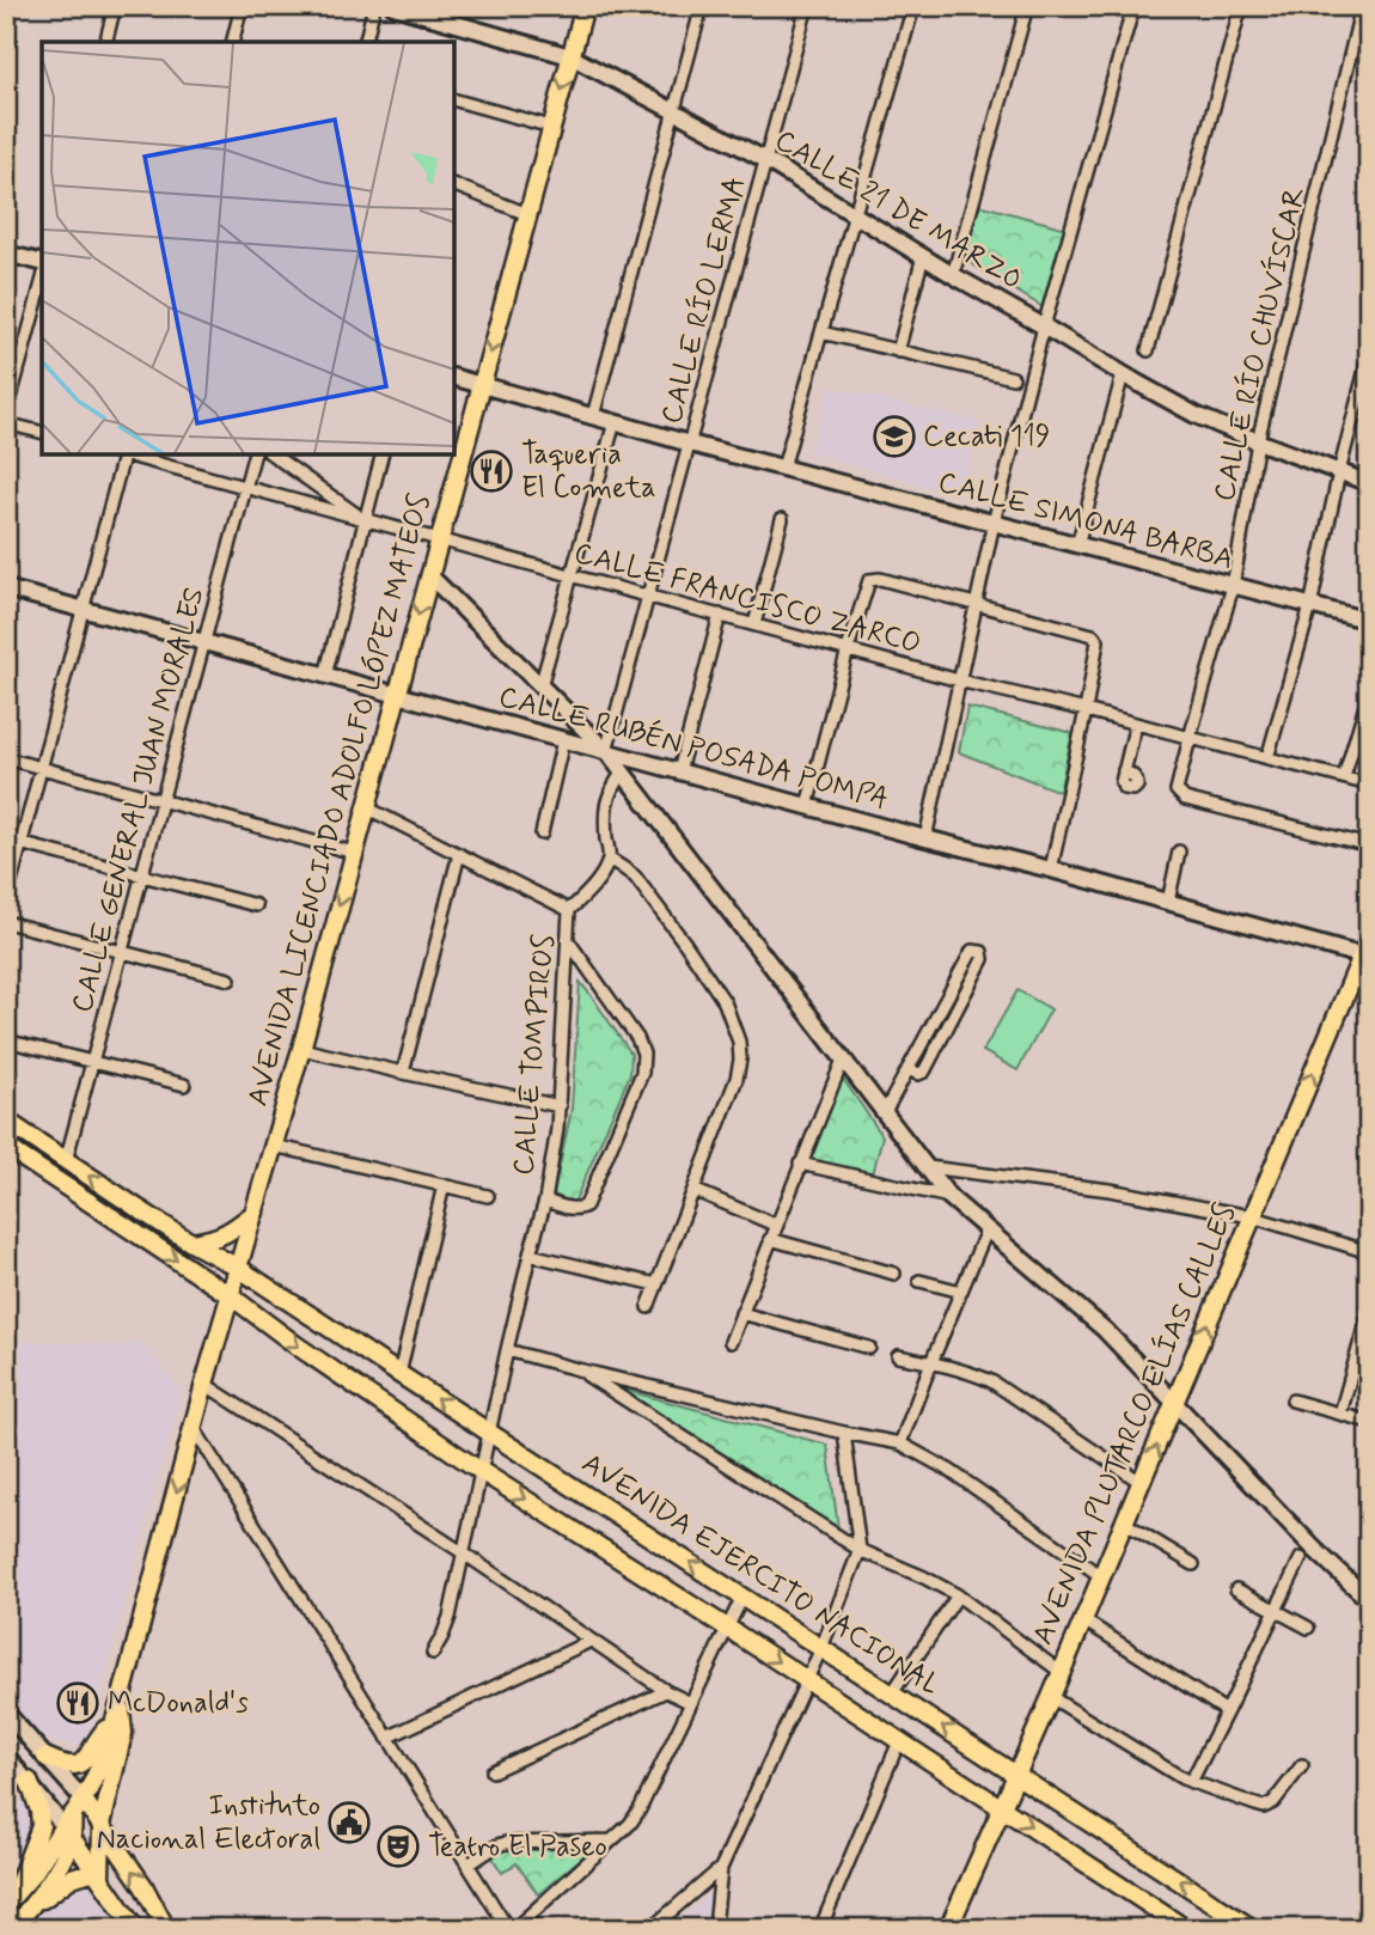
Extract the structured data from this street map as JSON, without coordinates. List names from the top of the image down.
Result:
{
  "streets": {
    "main road": ["AVENIDA LICENCIADO ADOLFO LÓPEZ MATEOS", "AVENIDA PLUTARCO ELÍAS CALLES", "AVENIDA EJERCITO NACIONAL"],
    "street": [
      "CALLE 21 DE MARZO",
      "CALLE RÍO LERMA",
      "CALLE RÍO CHUVÍSCAR",
      "CALLE SIMONA BARBA",
      "CALLE FRANCISCO ZARCO",
      "CALLE RUBÉN POSADA POMPA",
      "CALLE GENERAL JUAN MORALES",
      "CALLE TOMPIROS"
    ]
  },
  "crossings": [
    ["CALLE 21 DE MARZO", "CALLE RÍO LERMA"],
    ["CALLE 21 DE MARZO", "CALLE RÍO CHUVÍSCAR"],
    ["CALLE 21 DE MARZO", "AVENIDA LICENCIADO ADOLFO LÓPEZ MATEOS"],
    ["CALLE RÍO LERMA", "CALLE SIMONA BARBA"],
    ["CALLE RÍO LERMA", "CALLE FRANCISCO ZARCO"],
    ["CALLE RÍO LERMA", "CALLE RUBÉN POSADA POMPA"],
    ["CALLE RÍO CHUVÍSCAR", "CALLE SIMONA BARBA"],
    ["CALLE RÍO CHUVÍSCAR", "CALLE FRANCISCO ZARCO"],
    ["CALLE SIMONA BARBA", "AVENIDA LICENCIADO ADOLFO LÓPEZ MATEOS"],
    ["CALLE FRANCISCO ZARCO", "CALLE GENERAL JUAN MORALES"],
    ["CALLE FRANCISCO ZARCO", "AVENIDA LICENCIADO ADOLFO LÓPEZ MATEOS"],
    ["CALLE RUBÉN POSADA POMPA", "CALLE GENERAL JUAN MORALES"],
    ["CALLE RUBÉN POSADA POMPA", "AVENIDA LICENCIADO ADOLFO LÓPEZ MATEOS"],
    ["CALLE RUBÉN POSADA POMPA", "AVENIDA PLUTARCO ELÍAS CALLES"],
    ["CALLE GENERAL JUAN MORALES", "AVENIDA EJERCITO NACIONAL"],
    ["AVENIDA LICENCIADO ADOLFO LÓPEZ MATEOS", "AVENIDA EJERCITO NACIONAL"],
    ["CALLE TOMPIROS", "AVENIDA EJERCITO NACIONAL"],
    ["AVENIDA PLUTARCO ELÍAS CALLES", "AVENIDA EJERCITO NACIONAL"]
  ],
  "one_way": ["AVENIDA LICENCIADO ADOLFO LÓPEZ MATEOS", "AVENIDA PLUTARCO ELÍAS CALLES"],
  "places": {
    "school or university": ["Cecati 119"],
    "restaurant": ["Taqueria El Cometa", "McDonald's"],
    "public building": ["Instituto Nacional Electoral"],
    "theatre": ["Teatro El Paseo"]
  }
}
